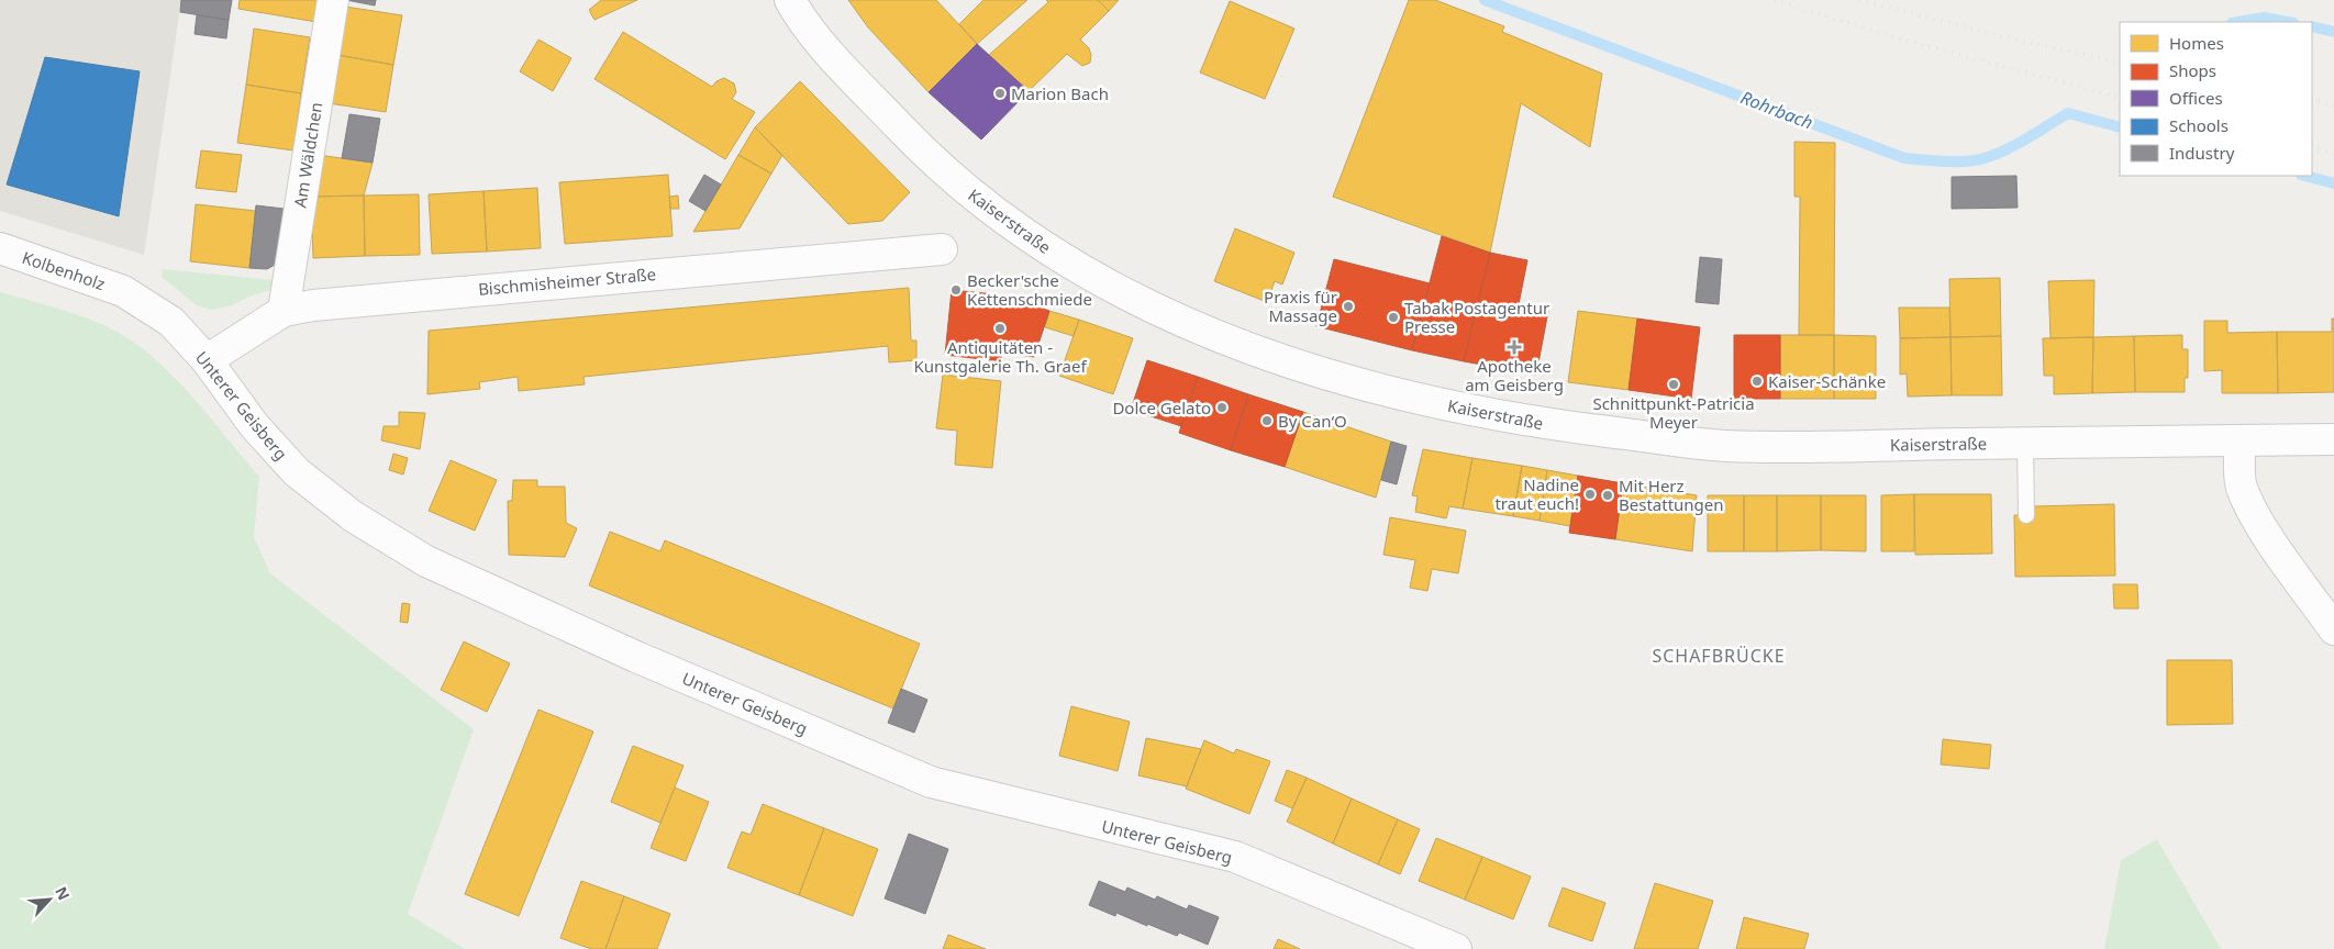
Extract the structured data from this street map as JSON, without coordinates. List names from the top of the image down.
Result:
{
  "streets": {
    "street": [
      "Am Wäldchen",
      "Kaiserstraße",
      "Kolbenholz",
      "Bischmisheimer Straße",
      "Unterer Geisberg"
    ]
  },
  "crossings": [
    ["Am Wäldchen", "Bischmisheimer Straße"],
    ["Kolbenholz", "Unterer Geisberg"],
    ["Bischmisheimer Straße", "Unterer Geisberg"]
  ],
  "districts": ["SCHAFBRÜCKE"],
  "water": ["Rohrbach"],
  "places": {
    "other": [
      "Marion Bach",
      "Becker'sche Kettenschmiede",
      "Praxis für Massage",
      "Tabak Postagentur Presse",
      "Antiquitäten - Kunstgalerie Th. Graef",
      "Kaiser-Schänke",
      "Schnittpunkt-Patricia Meyer",
      "Dolce Gelato",
      "By Can‘O",
      "Nadine traut euch!",
      "Mit Herz Bestattungen"
    ],
    "health": ["Apotheke am Geisberg"]
  },
  "legend": [
    "Homes",
    "Shops",
    "Offices",
    "Schools",
    "Industry"
  ],
  "north": "top right"
}
